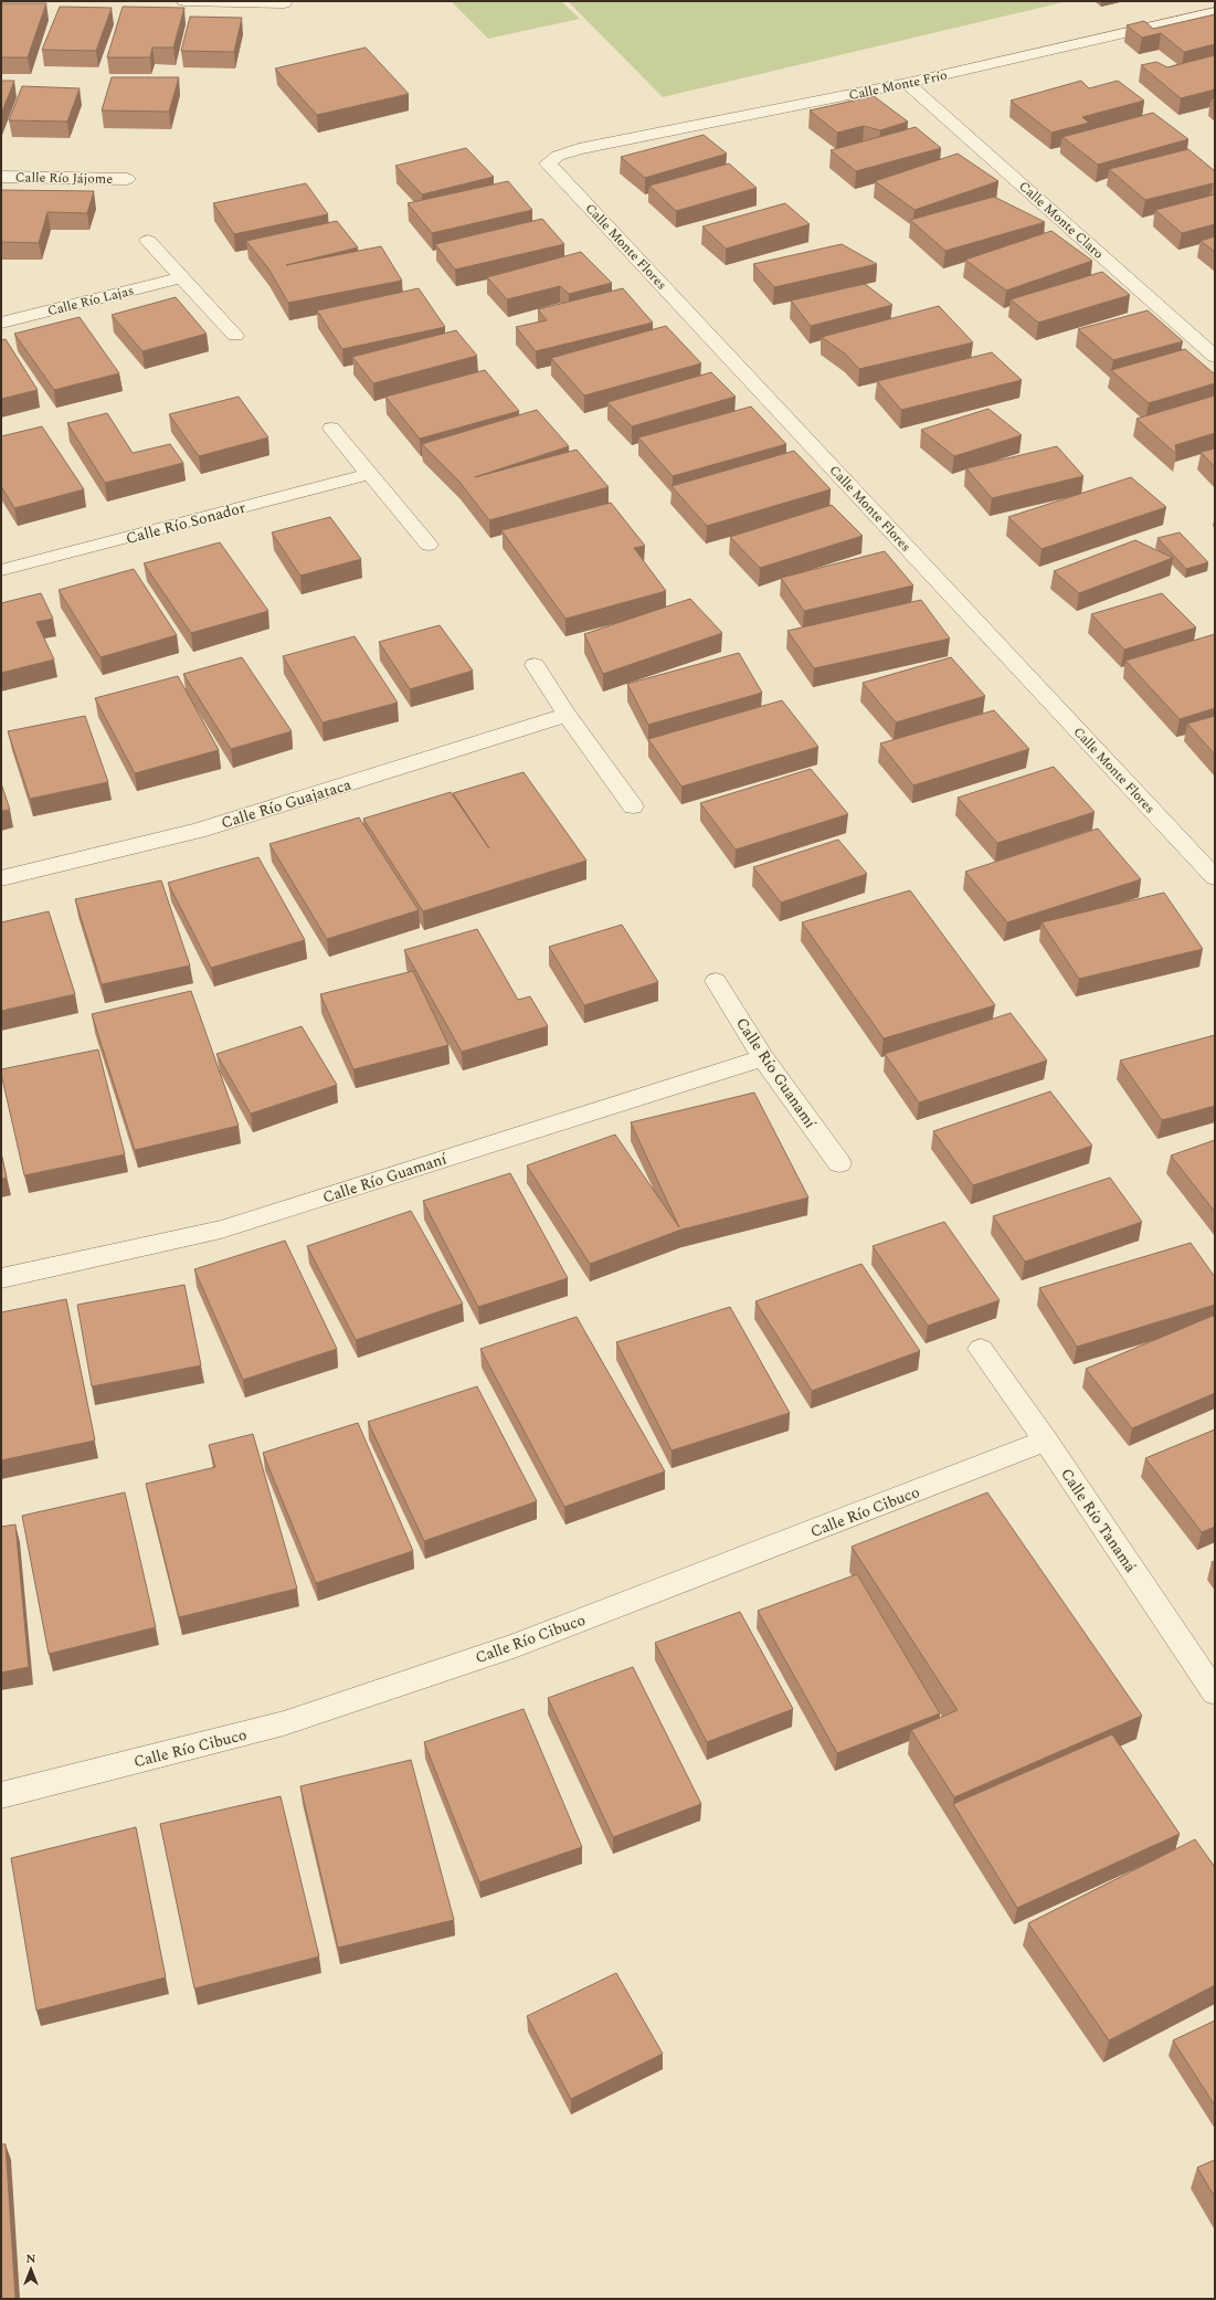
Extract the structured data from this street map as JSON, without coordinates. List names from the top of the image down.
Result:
{
  "streets": {
    "street": [
      "Calle Monte Frío",
      "Calle Río Jájome",
      "Calle Monte Claro",
      "Calle Monte Flores",
      "Calle Río Lajas",
      "Calle Río Sonador",
      "Calle Río Guajataca",
      "Calle Río Guanamí",
      "Calle Río Guamaní",
      "Calle Río Cibuco",
      "Calle Río Tanamá"
    ]
  },
  "crossings": [
    ["Calle Monte Frío", "Calle Monte Claro"],
    ["Calle Monte Frío", "Calle Monte Flores"],
    ["Calle Río Guanamí", "Calle Río Guamaní"],
    ["Calle Río Cibuco", "Calle Río Tanamá"]
  ],
  "north": "top"
}
